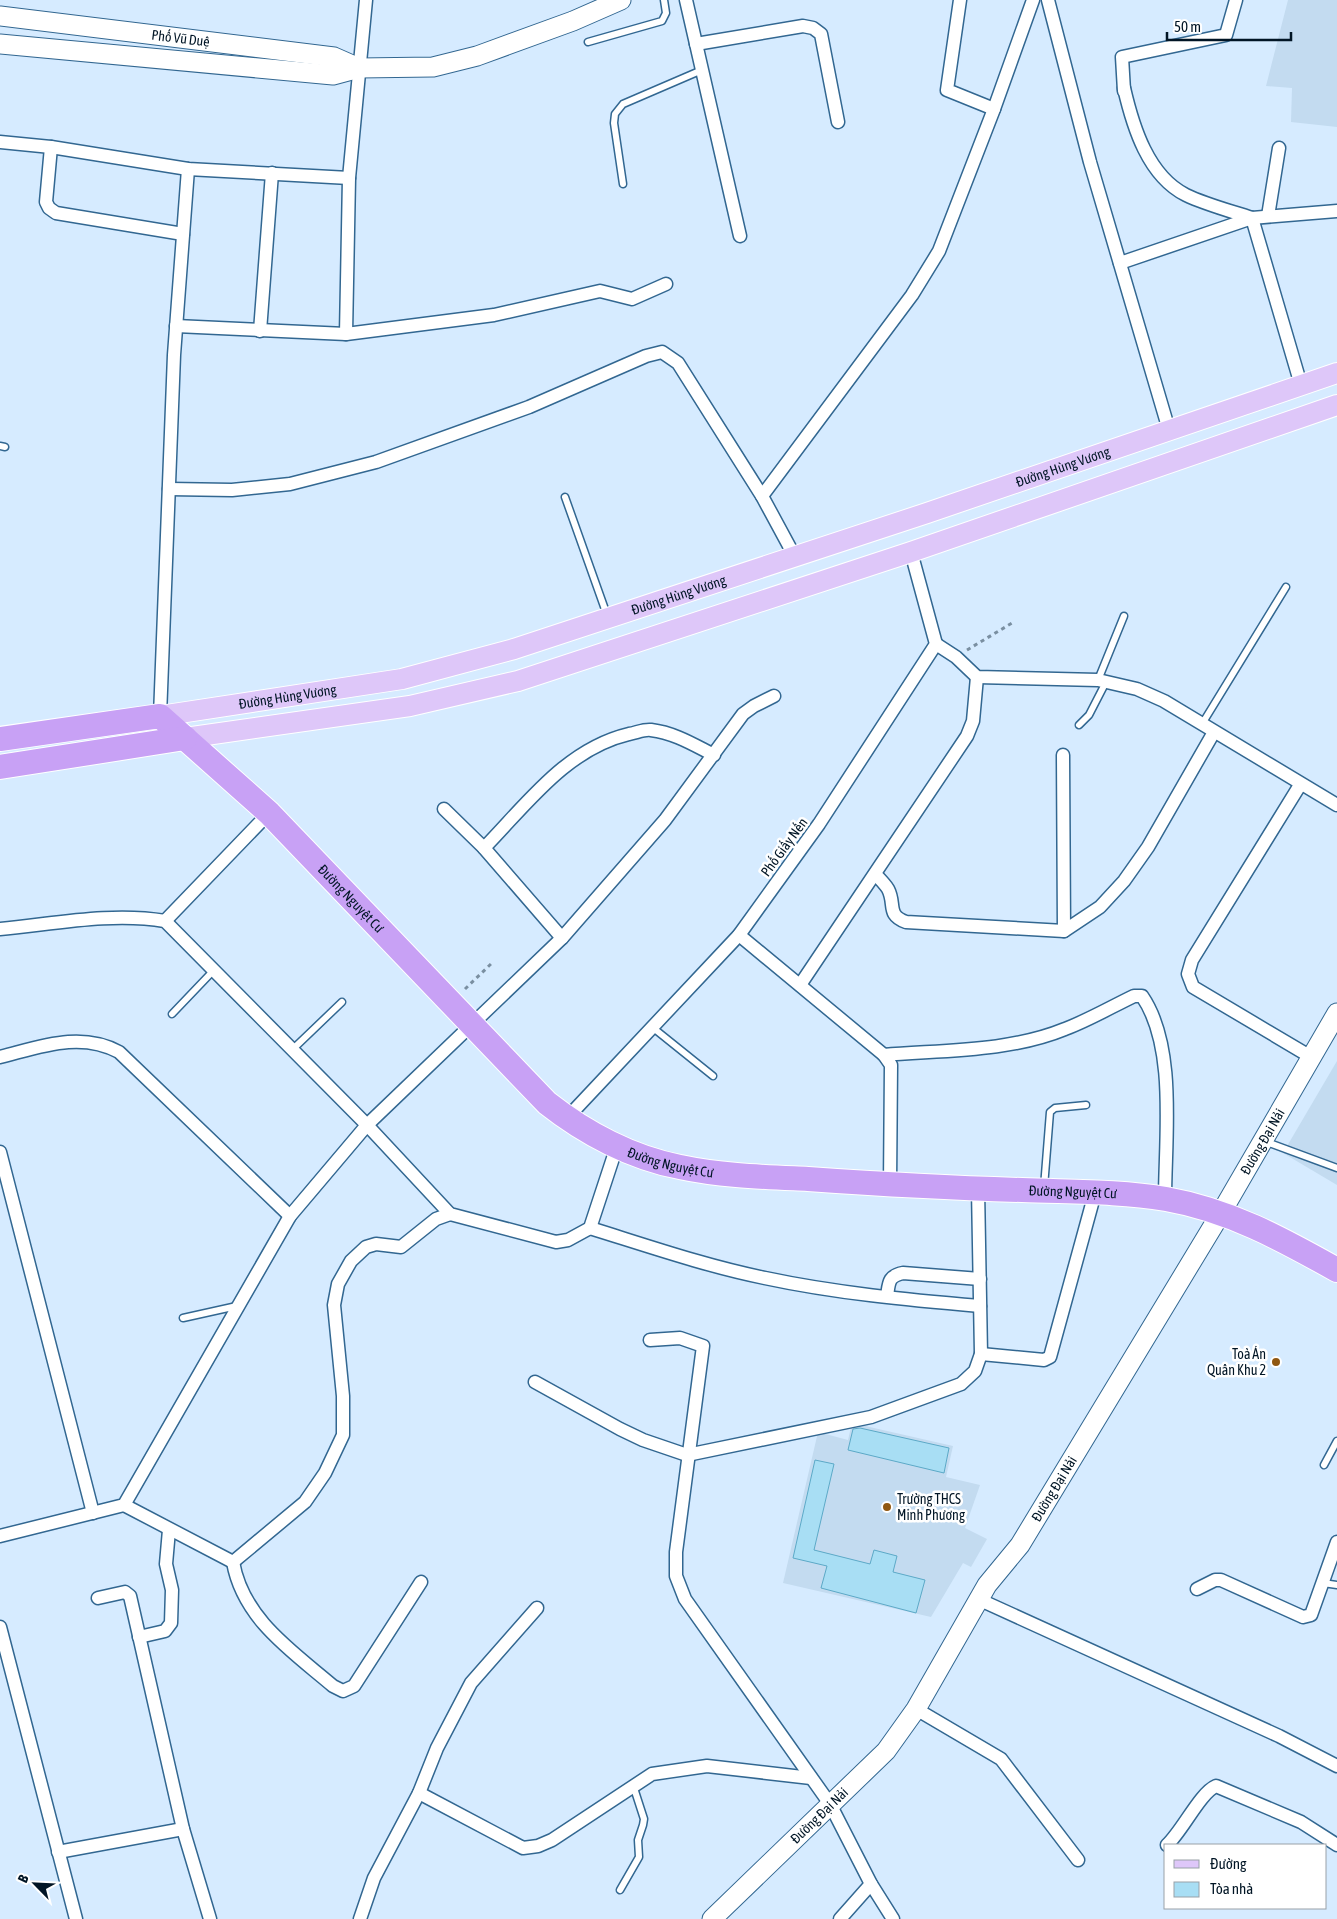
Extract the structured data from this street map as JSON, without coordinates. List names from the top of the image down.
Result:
{
  "streets": {
    "highway": ["Đường Hùng Vương", "Đường Nguyệt Cư"],
    "street": ["Phố Vũ Duệ", "Phố Giấy Nến", "Đường Đại Nải"]
  },
  "crossings": [
    ["Đường Hùng Vương", "Đường Nguyệt Cư"],
    ["Phố Giấy Nến", "Đường Nguyệt Cư"],
    ["Đường Nguyệt Cư", "Đường Đại Nải"]
  ],
  "places": ["Toà Án Quân Khu 2", "Trường THCS Minh Phương"],
  "legend": ["Đường", "Tòa nhà"],
  "scale_bar": "50 m",
  "north": "top left"
}
